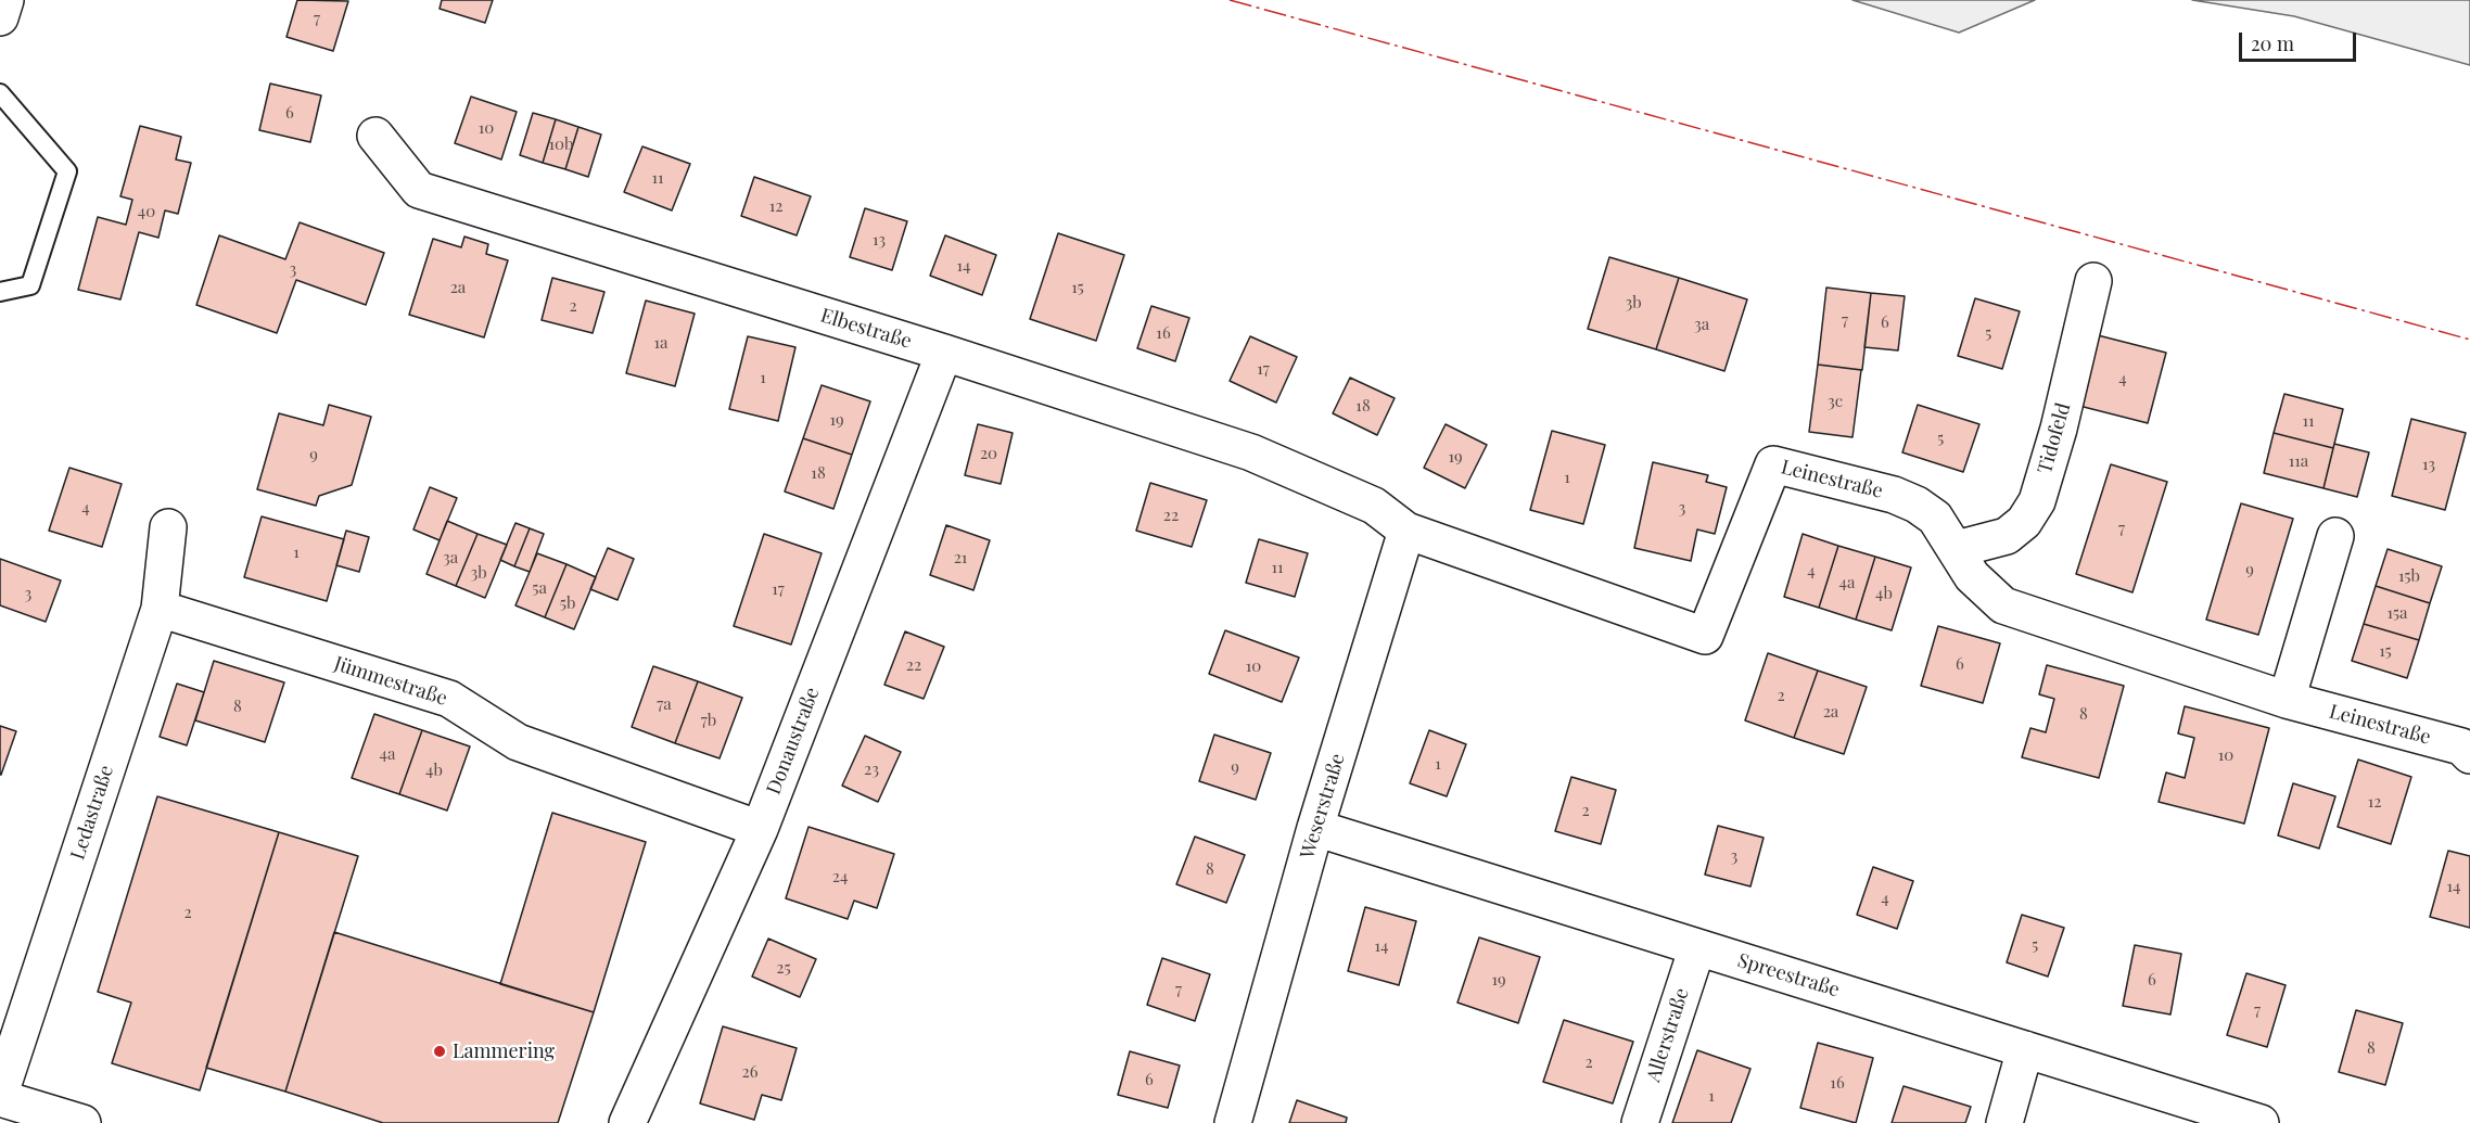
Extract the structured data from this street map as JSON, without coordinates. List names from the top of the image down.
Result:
{
  "streets": {
    "street": [
      "Elbestraße",
      "Tidofeld",
      "Leinestraße",
      "Jümmestraße",
      "Donaustraße",
      "Weserstraße",
      "Ledastraße",
      "Spreestraße",
      "Allerstraße"
    ]
  },
  "crossings": [
    ["Elbestraße", "Leinestraße"],
    ["Elbestraße", "Donaustraße"],
    ["Elbestraße", "Weserstraße"],
    ["Tidofeld", "Leinestraße"],
    ["Leinestraße", "Weserstraße"],
    ["Jümmestraße", "Donaustraße"],
    ["Jümmestraße", "Ledastraße"],
    ["Weserstraße", "Spreestraße"],
    ["Spreestraße", "Allerstraße"]
  ],
  "places": ["Lammering"],
  "house_numbers": [
    "7",
    "6",
    "10",
    "10b",
    "11",
    "12",
    "40",
    "13",
    "14",
    "3",
    "2a",
    "15",
    "3b",
    "2",
    "7",
    "6",
    "3a",
    "16",
    "5",
    "1a",
    "17",
    "1",
    "4",
    "3c",
    "18",
    "19",
    "11",
    "5",
    "20",
    "9",
    "19",
    "11a",
    "13",
    "18",
    "1",
    "4",
    "3",
    "22",
    "7",
    "1",
    "3a",
    "21",
    "11",
    "9",
    "4",
    "3b",
    "15b",
    "4a",
    "5a",
    "17",
    "3",
    "4b",
    "5b",
    "15a",
    "15",
    "6",
    "22",
    "10",
    "2",
    "7a",
    "8",
    "2a",
    "8",
    "7b",
    "4a",
    "10",
    "1",
    "9",
    "23",
    "4b",
    "12",
    "2",
    "3",
    "8",
    "24",
    "14",
    "4",
    "2",
    "5",
    "14",
    "25",
    "19",
    "6",
    "7",
    "7",
    "8",
    "2",
    "26",
    "6",
    "16",
    "1"
  ],
  "scale_bar": "20 m"
}
